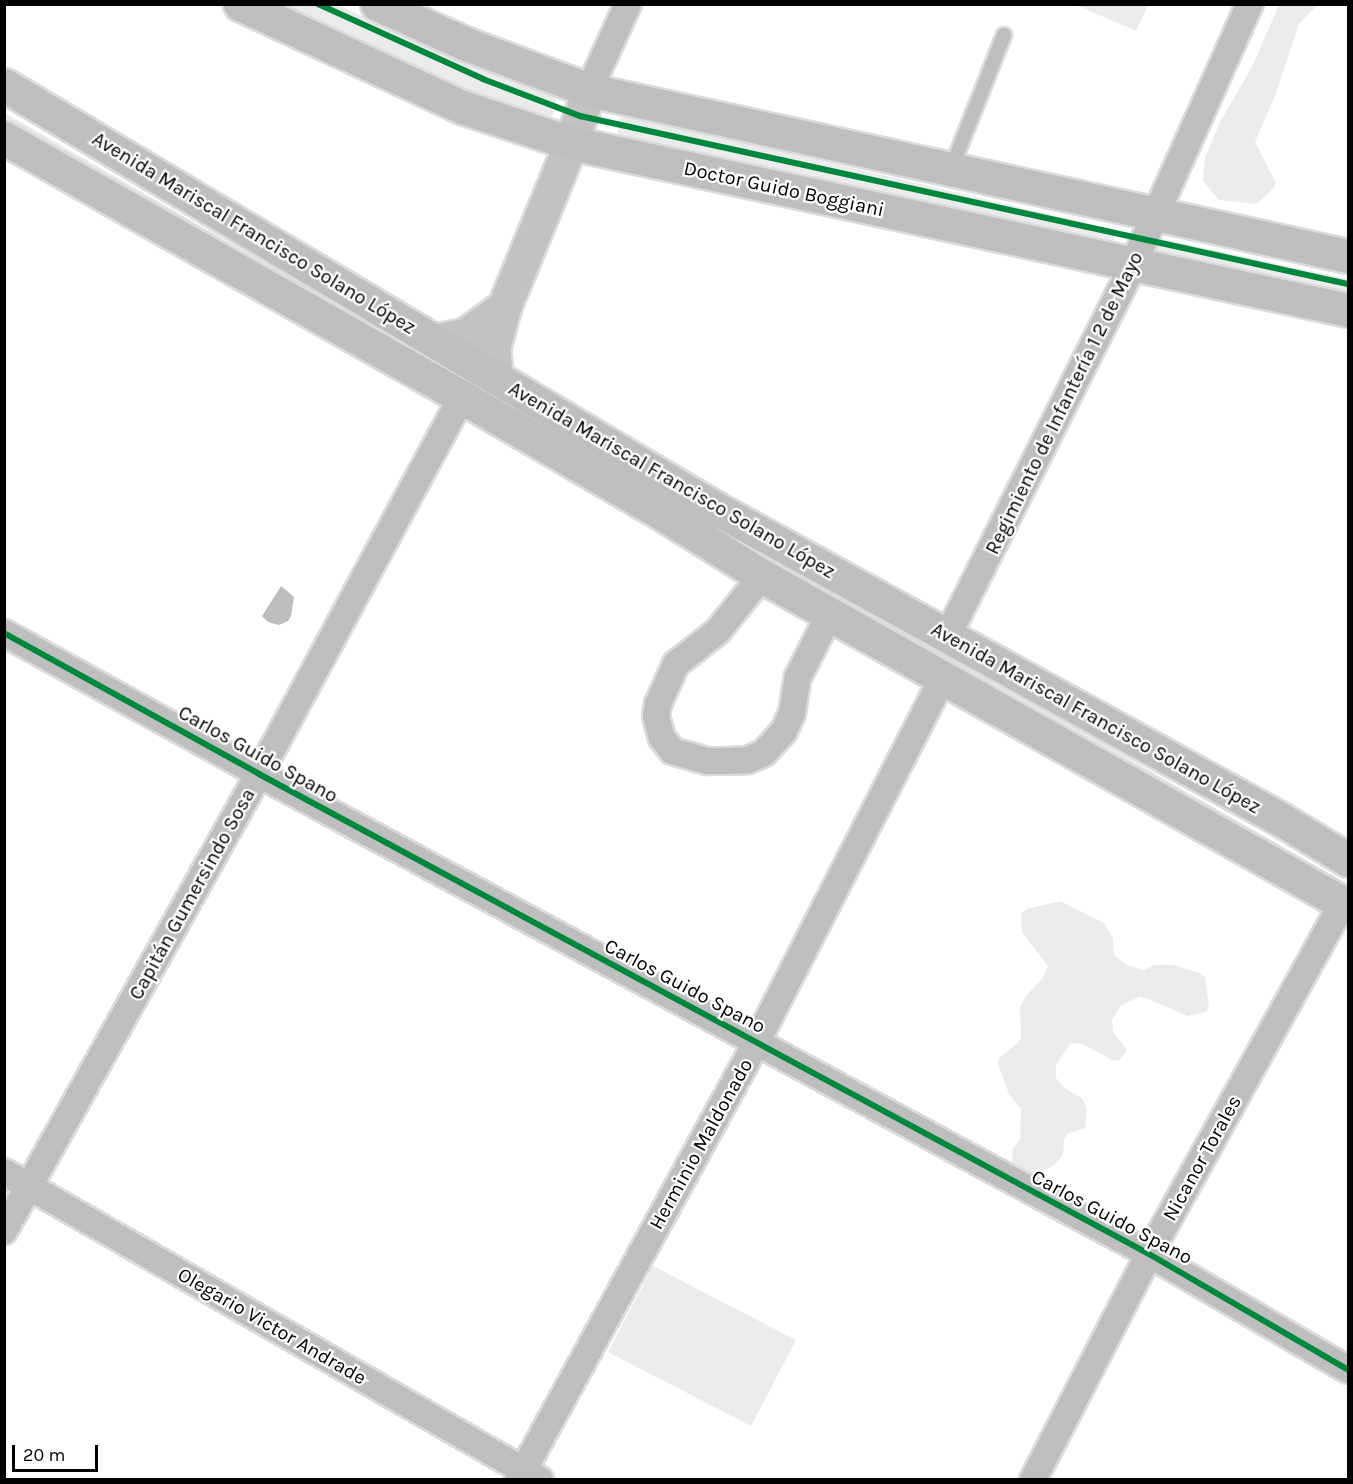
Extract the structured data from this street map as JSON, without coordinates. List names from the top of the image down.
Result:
{
  "streets": {
    "main road": ["Doctor Guido Boggiani", "Avenida Mariscal Francisco Solano López"],
    "street": [
      "Regimiento de Infantería 1 2 de Mayo",
      "Carlos Guido Spano",
      "Capitán Gumersindo Sosa",
      "Herminio Maldonado",
      "Nicanor Torales",
      "Olegario Victor Andrade"
    ]
  },
  "crossings": [
    ["Doctor Guido Boggiani", "Regimiento de Infantería 1 2 de Mayo"],
    ["Avenida Mariscal Francisco Solano López", "Regimiento de Infantería 1 2 de Mayo"],
    ["Avenida Mariscal Francisco Solano López", "Capitán Gumersindo Sosa"],
    ["Avenida Mariscal Francisco Solano López", "Herminio Maldonado"],
    ["Avenida Mariscal Francisco Solano López", "Nicanor Torales"],
    ["Carlos Guido Spano", "Capitán Gumersindo Sosa"],
    ["Carlos Guido Spano", "Herminio Maldonado"],
    ["Carlos Guido Spano", "Nicanor Torales"],
    ["Capitán Gumersindo Sosa", "Olegario Victor Andrade"],
    ["Herminio Maldonado", "Olegario Victor Andrade"]
  ],
  "scale_bar": "20 m"
}
